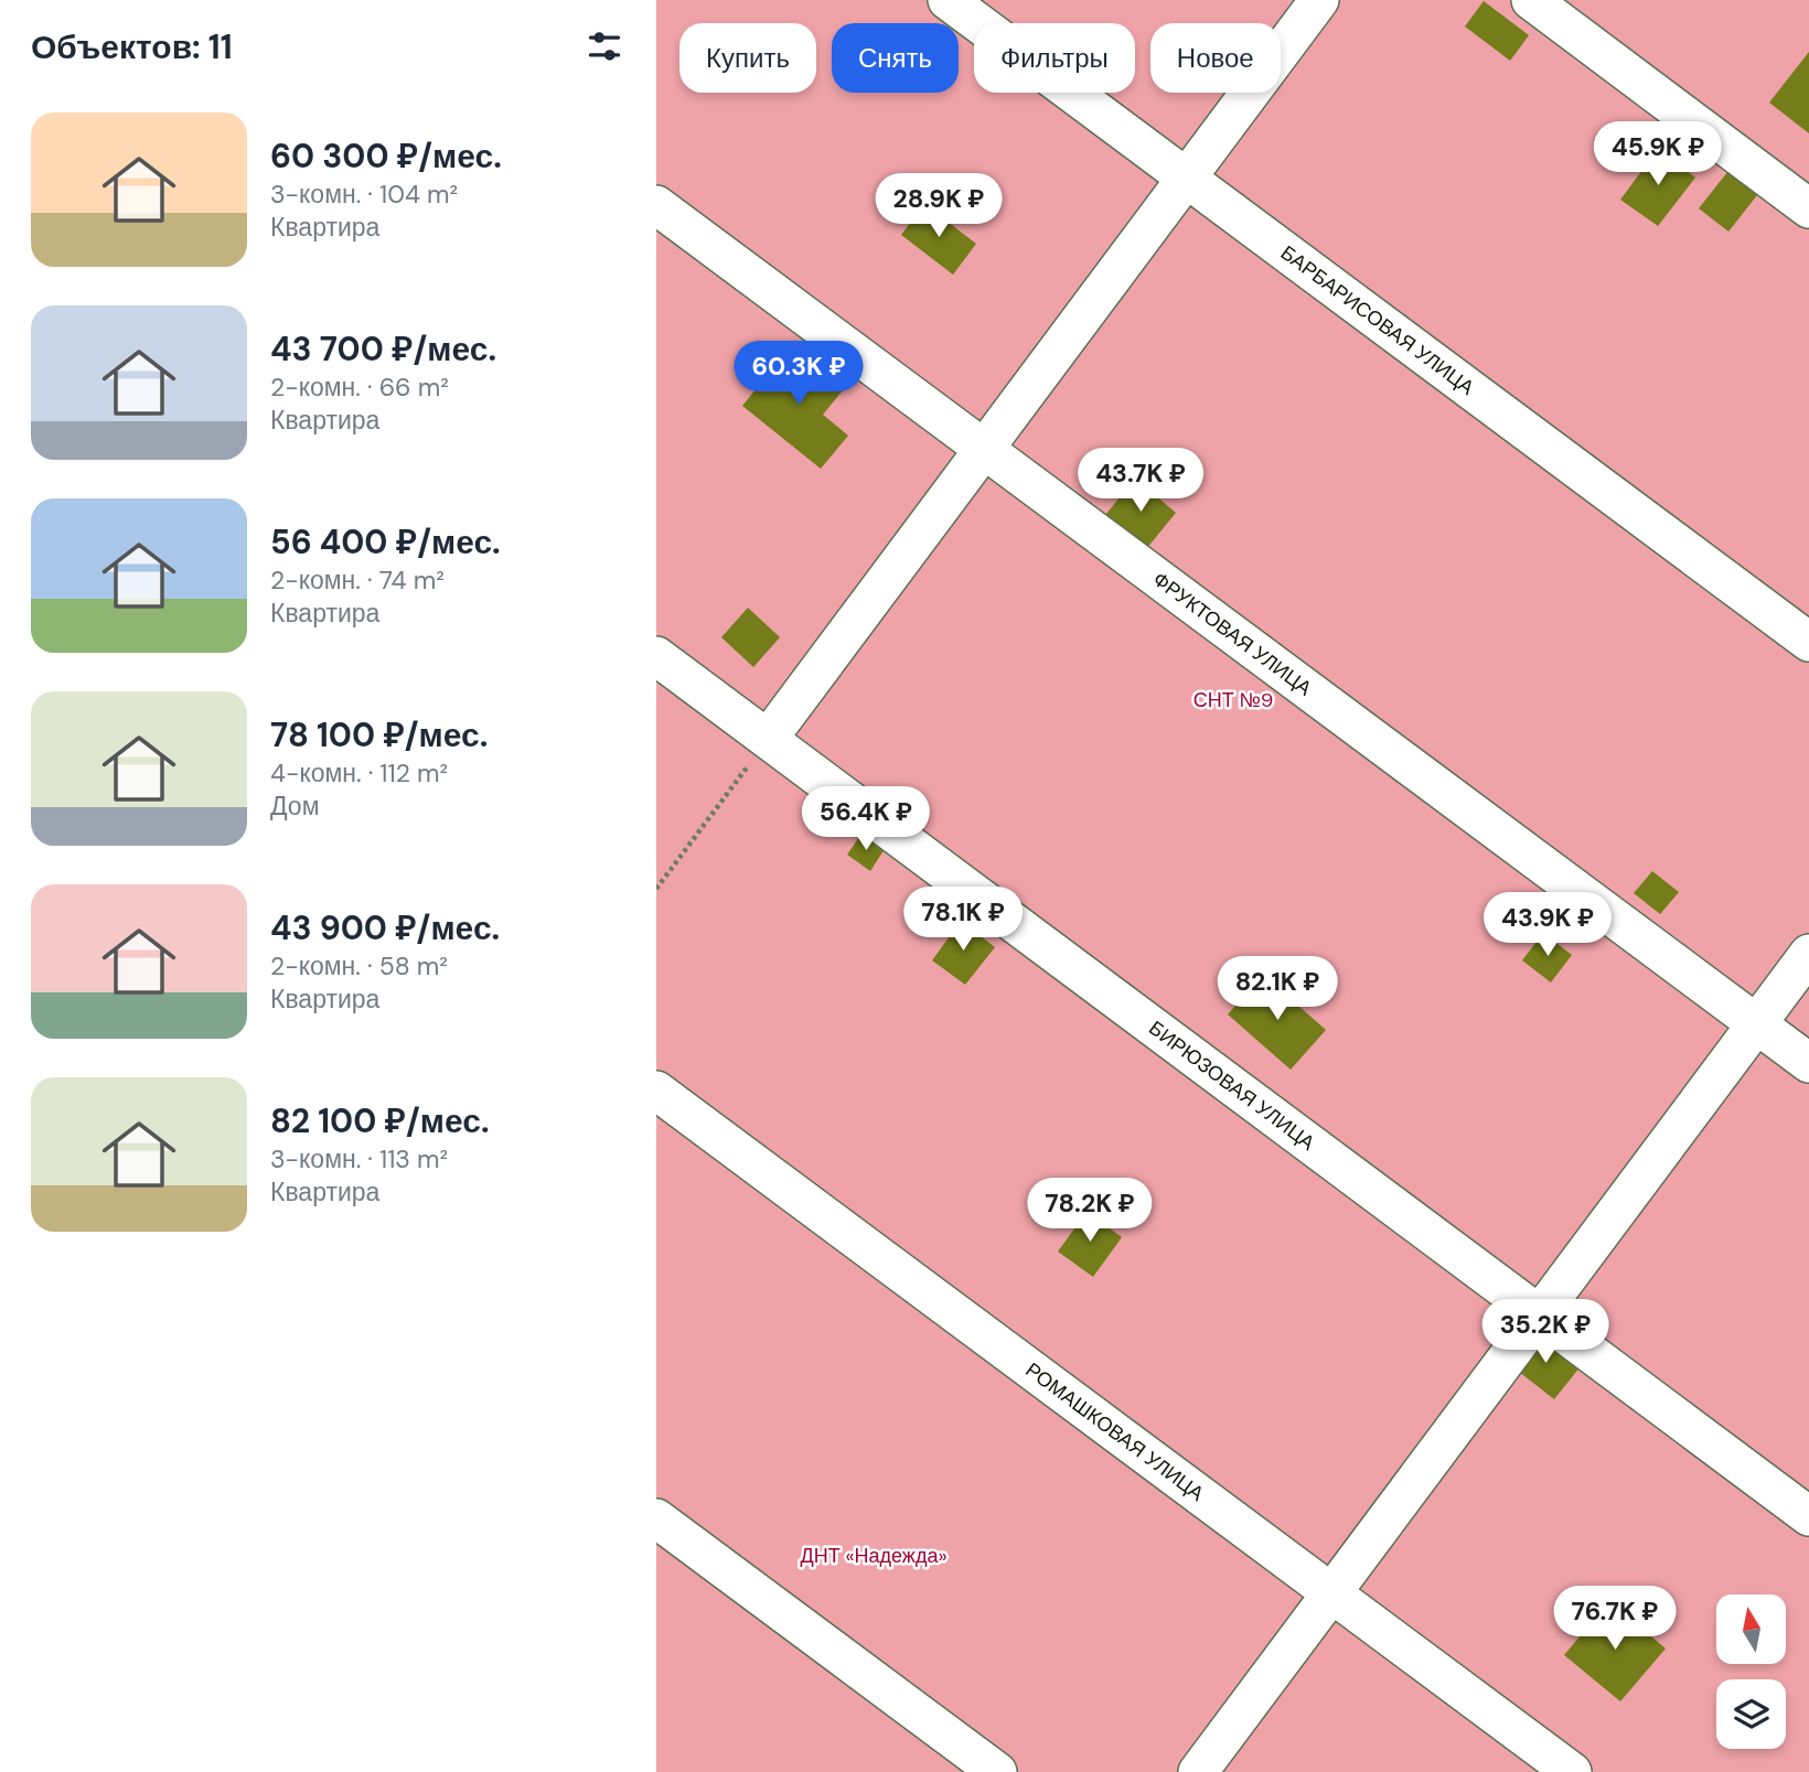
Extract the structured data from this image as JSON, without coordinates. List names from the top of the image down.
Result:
{
  "streets": {
    "street": [
      "БАРБАРИСОВАЯ УЛИЦА",
      "ФРУКТОВАЯ УЛИЦА",
      "БИРЮЗОВАЯ УЛИЦА",
      "РОМАШКОВАЯ УЛИЦА"
    ]
  },
  "parks": ["СНТ №9", "ДНТ «Надежда»"],
  "north": "top",
  "page": {
    "heading": "Объектов: 11",
    "chip": [
      "Купить",
      "Снять",
      "Фильтры",
      "Новое"
    ],
    "list": [
      {
        "name": "60 300 ₽/мес.",
        "note": "3-комн. · 104 m² · Квартира"
      },
      {
        "name": "43 700 ₽/мес.",
        "note": "2-комн. · 66 m² · Квартира"
      },
      {
        "name": "56 400 ₽/мес.",
        "note": "2-комн. · 74 m² · Квартира"
      },
      {
        "name": "78 100 ₽/мес.",
        "note": "4-комн. · 112 m² · Дом"
      },
      {
        "name": "43 900 ₽/мес.",
        "note": "2-комн. · 58 m² · Квартира"
      },
      {
        "name": "82 100 ₽/мес.",
        "note": "3-комн. · 113 m² · Квартира"
      }
    ],
    "price": [
      "45.9K ₽",
      "28.9K ₽",
      "60.3K ₽",
      "43.7K ₽",
      "56.4K ₽",
      "78.1K ₽",
      "43.9K ₽",
      "82.1K ₽",
      "78.2K ₽",
      "35.2K ₽",
      "76.7K ₽"
    ]
  }
}
